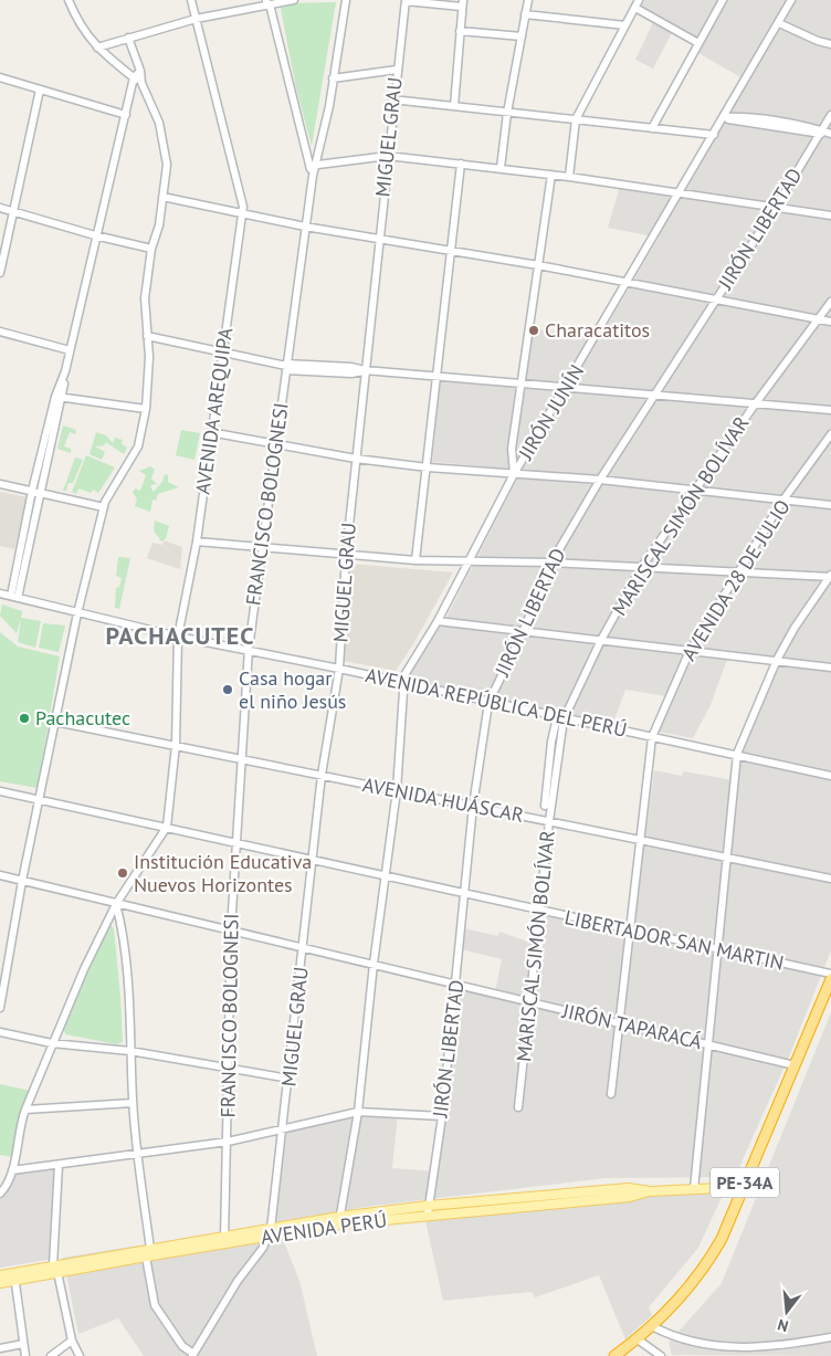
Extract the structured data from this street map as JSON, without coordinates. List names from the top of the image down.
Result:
{
  "streets": {
    "highway": ["PE-34A"],
    "main road": ["AVENIDA PERÚ"],
    "street": [
      "MIGUEL GRAU",
      "JIRÓN LIBERTAD",
      "AVENIDA AREQUIPA",
      "JIRÓN JUNÍN",
      "FRANCISCO BOLOGNESI",
      "MARISCAL SIMÓN BOLÍVAR",
      "AVENIDA 28 DE JULIO",
      "AVENIDA REPÚBLICA DEL PERÚ",
      "AVENIDA HUÁSCAR",
      "LIBERTADOR SAN MARTIN",
      "JIRÓN TAPARACÁ"
    ]
  },
  "crossings": [
    ["MIGUEL GRAU", "AVENIDA REPÚBLICA DEL PERÚ"],
    ["MIGUEL GRAU", "AVENIDA HUÁSCAR"],
    ["MIGUEL GRAU", "LIBERTADOR SAN MARTIN"],
    ["MIGUEL GRAU", "JIRÓN TAPARACÁ"],
    ["MIGUEL GRAU", "AVENIDA PERÚ"],
    ["JIRÓN LIBERTAD", "AVENIDA REPÚBLICA DEL PERÚ"],
    ["JIRÓN LIBERTAD", "AVENIDA HUÁSCAR"],
    ["JIRÓN LIBERTAD", "LIBERTADOR SAN MARTIN"],
    ["JIRÓN LIBERTAD", "JIRÓN TAPARACÁ"],
    ["JIRÓN LIBERTAD", "AVENIDA PERÚ"],
    ["AVENIDA AREQUIPA", "AVENIDA REPÚBLICA DEL PERÚ"],
    ["AVENIDA AREQUIPA", "AVENIDA HUÁSCAR"],
    ["AVENIDA AREQUIPA", "LIBERTADOR SAN MARTIN"],
    ["JIRÓN JUNÍN", "AVENIDA REPÚBLICA DEL PERÚ"],
    ["JIRÓN JUNÍN", "AVENIDA HUÁSCAR"],
    ["JIRÓN JUNÍN", "LIBERTADOR SAN MARTIN"],
    ["JIRÓN JUNÍN", "JIRÓN TAPARACÁ"],
    ["JIRÓN JUNÍN", "AVENIDA PERÚ"],
    ["FRANCISCO BOLOGNESI", "AVENIDA REPÚBLICA DEL PERÚ"],
    ["FRANCISCO BOLOGNESI", "AVENIDA HUÁSCAR"],
    ["FRANCISCO BOLOGNESI", "LIBERTADOR SAN MARTIN"],
    ["FRANCISCO BOLOGNESI", "JIRÓN TAPARACÁ"],
    ["FRANCISCO BOLOGNESI", "AVENIDA PERÚ"],
    ["MARISCAL SIMÓN BOLÍVAR", "AVENIDA REPÚBLICA DEL PERÚ"],
    ["MARISCAL SIMÓN BOLÍVAR", "AVENIDA HUÁSCAR"],
    ["MARISCAL SIMÓN BOLÍVAR", "LIBERTADOR SAN MARTIN"],
    ["MARISCAL SIMÓN BOLÍVAR", "JIRÓN TAPARACÁ"],
    ["AVENIDA 28 DE JULIO", "AVENIDA REPÚBLICA DEL PERÚ"],
    ["AVENIDA 28 DE JULIO", "AVENIDA HUÁSCAR"],
    ["AVENIDA 28 DE JULIO", "LIBERTADOR SAN MARTIN"],
    ["AVENIDA 28 DE JULIO", "JIRÓN TAPARACÁ"],
    ["JIRÓN TAPARACÁ", "PE-34A"],
    ["PE-34A", "AVENIDA PERÚ"]
  ],
  "districts": ["PACHACUTEC"],
  "places": [
    "Characatitos",
    "Casa hogar el niño Jesús",
    "Pachacutec",
    "Institución Educativa Nuevos Horizontes"
  ],
  "north": "bottom"
}
